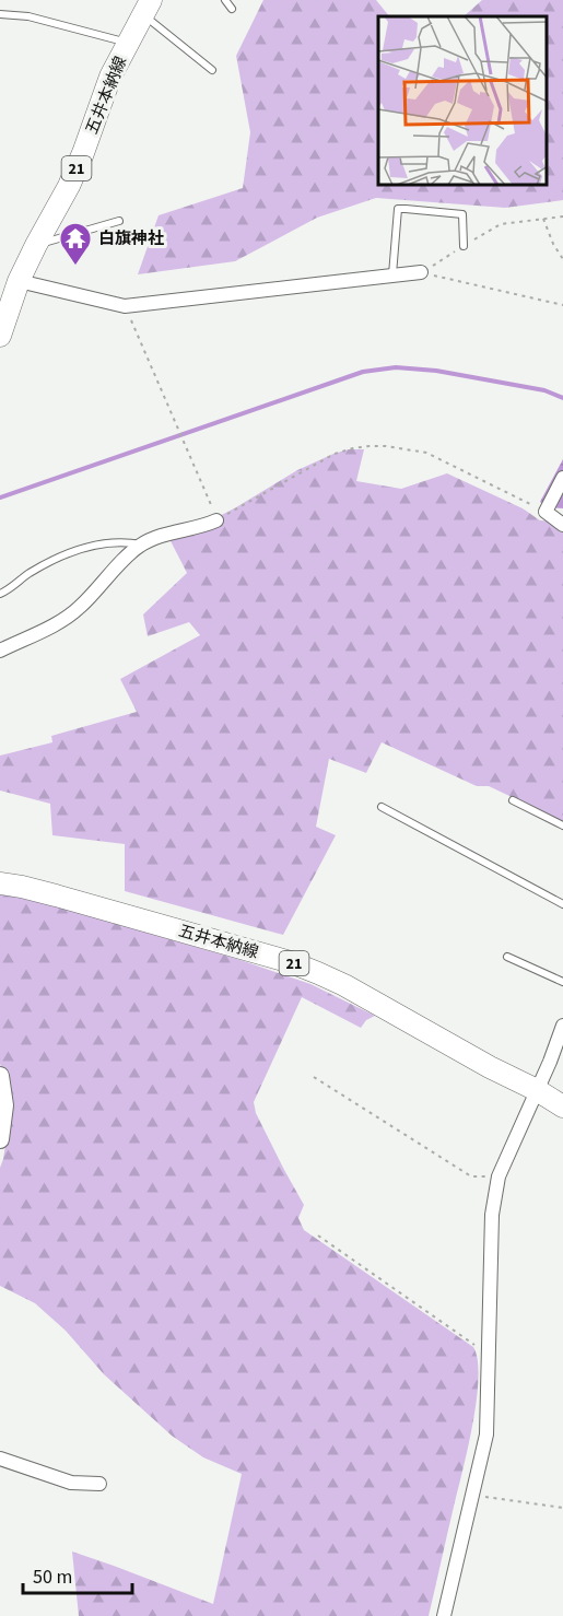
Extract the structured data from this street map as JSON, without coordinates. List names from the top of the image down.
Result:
{
  "streets": {
    "main road": ["五井本納線", "21"]
  },
  "places": {
    "temple": ["白旗神社"]
  },
  "scale_bar": "50 m"
}
